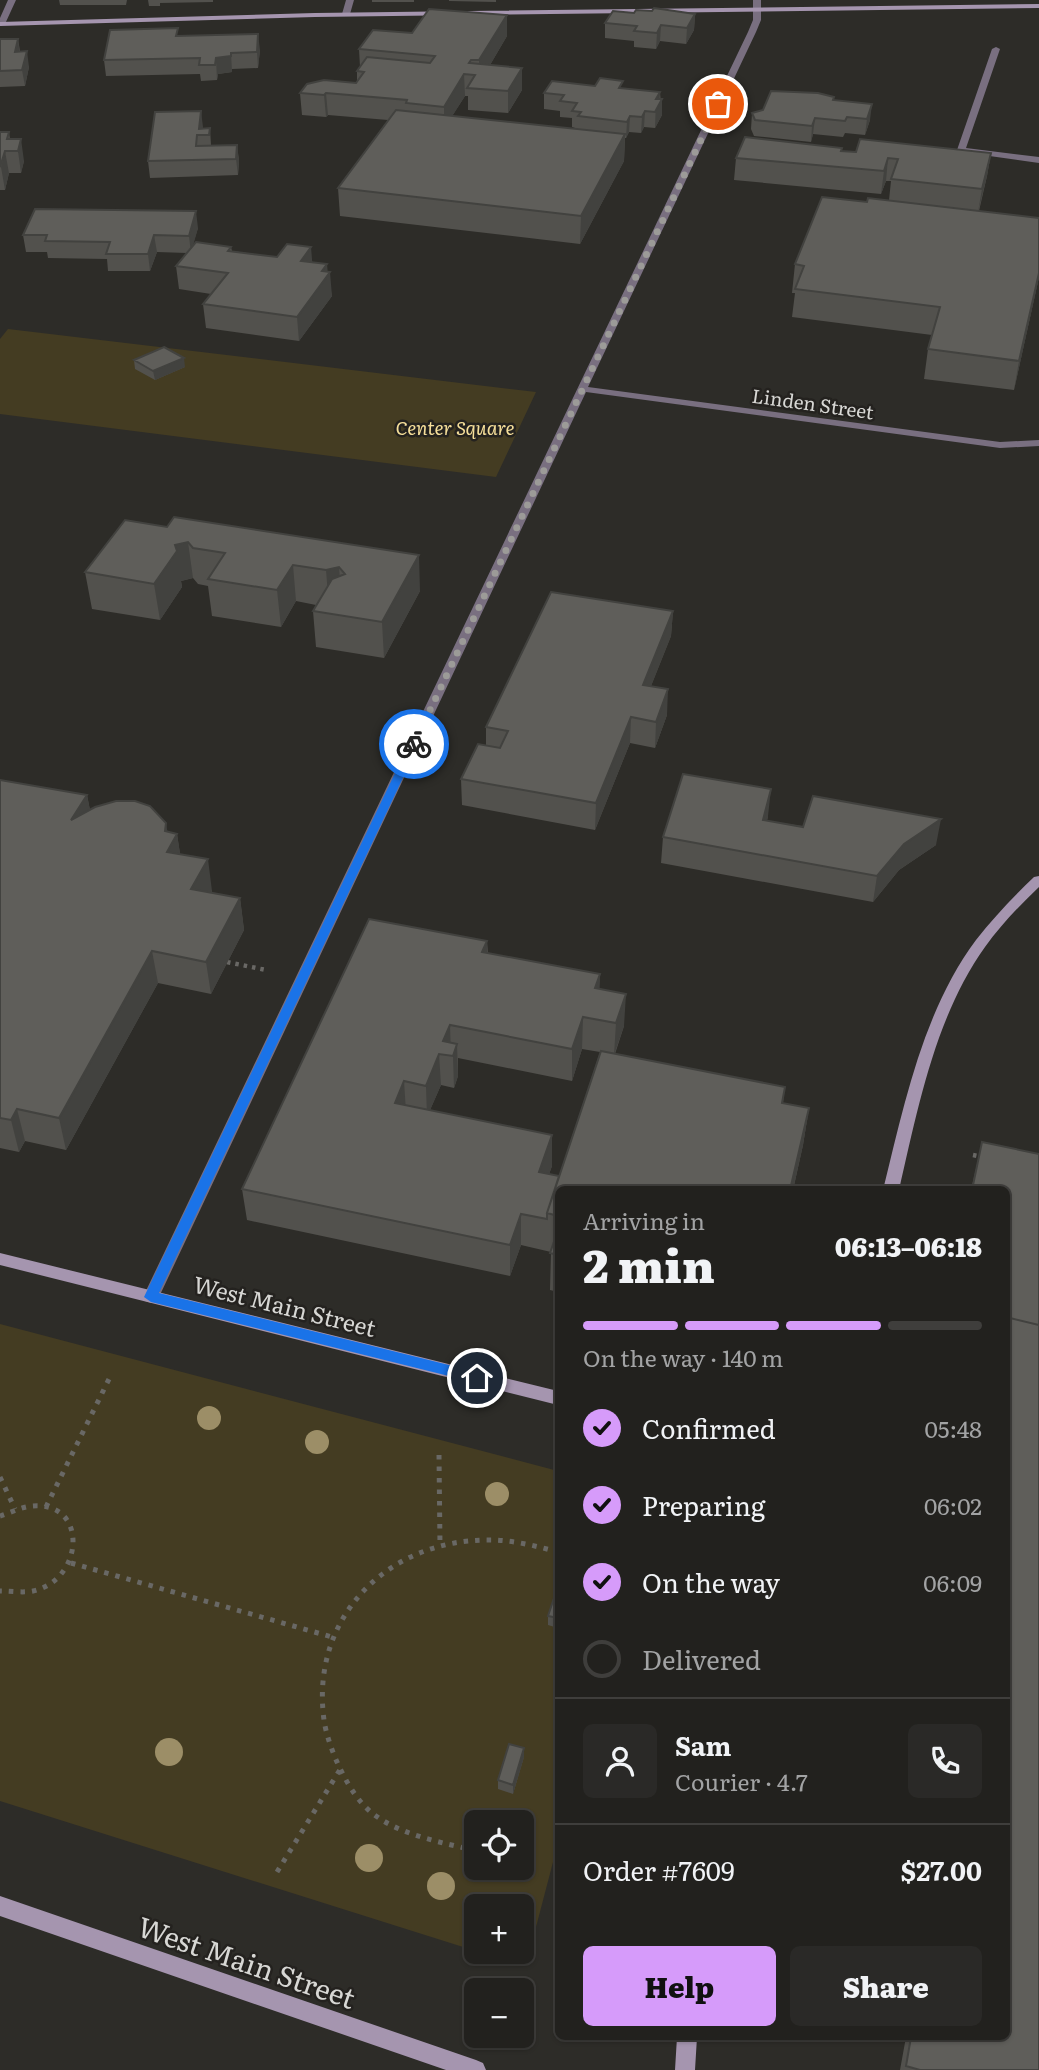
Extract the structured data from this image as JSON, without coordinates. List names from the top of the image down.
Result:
{
  "streets": {
    "main road": ["West Main Street"],
    "street": ["Linden Street"]
  },
  "parks": ["Center Square"],
  "page": {
    "heading": ["2 min", "Arriving in", "06:13–06:18"],
    "panel": [
      "Sam",
      "Courier · 4.7",
      "Order #7609",
      "$27.00"
    ],
    "bar": "On the way · 140 m",
    "list": [
      ["Confirmed", "05:48"],
      ["Preparing", "06:02"],
      ["On the way", "06:09"],
      "Delivered"
    ],
    "map_buttons": ["+", "−"],
    "buttons": ["Help", "Share"]
  }
}
